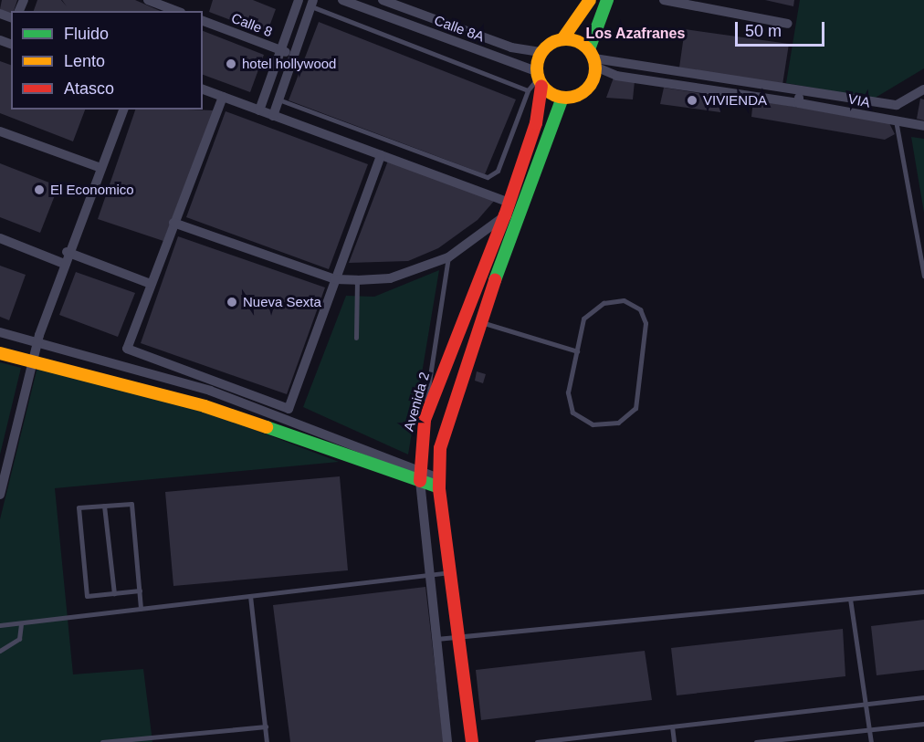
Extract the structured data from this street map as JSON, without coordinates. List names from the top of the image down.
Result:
{
  "streets": {
    "street": [
      "Calle 8",
      "Calle 8A",
      "VIA",
      "Avenida 2"
    ]
  },
  "crossings": [
    ["Calle 8A", "Avenida 2"]
  ],
  "districts": ["Los Azafranes"],
  "places": [
    "hotel hollywood",
    "VIVIENDA",
    "El Economico",
    "Nueva Sexta"
  ],
  "legend": ["Fluido", "Lento", "Atasco"],
  "scale_bar": "50 m"
}
